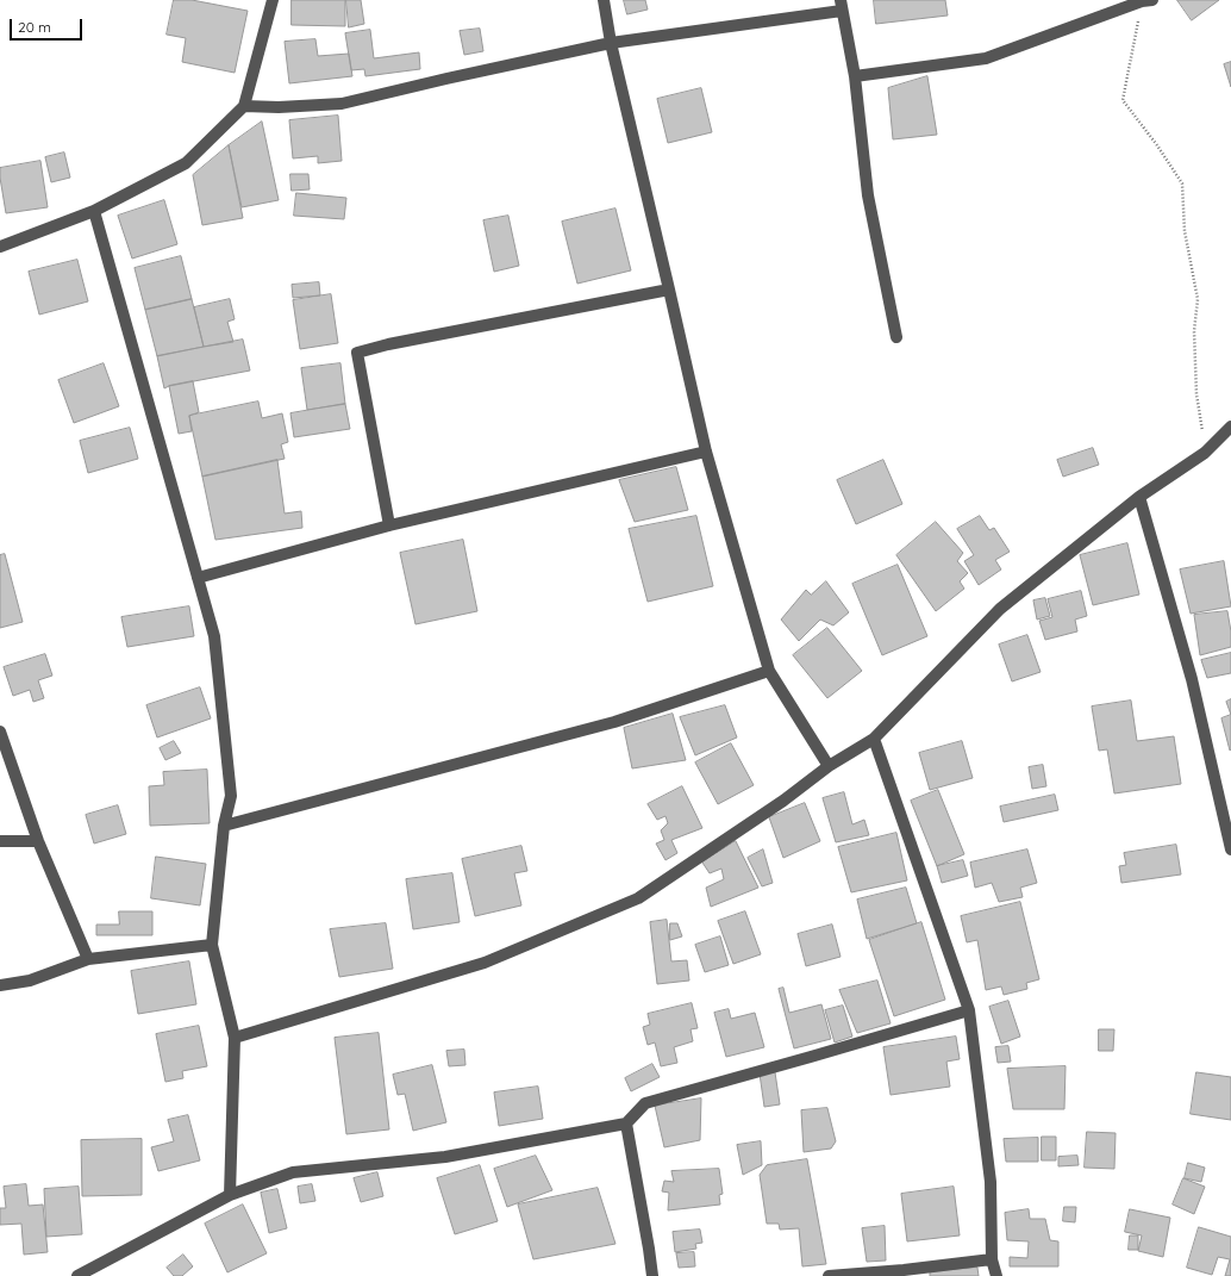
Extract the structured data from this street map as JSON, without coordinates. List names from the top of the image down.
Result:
{
  "scale_bar": "20 m"
}
